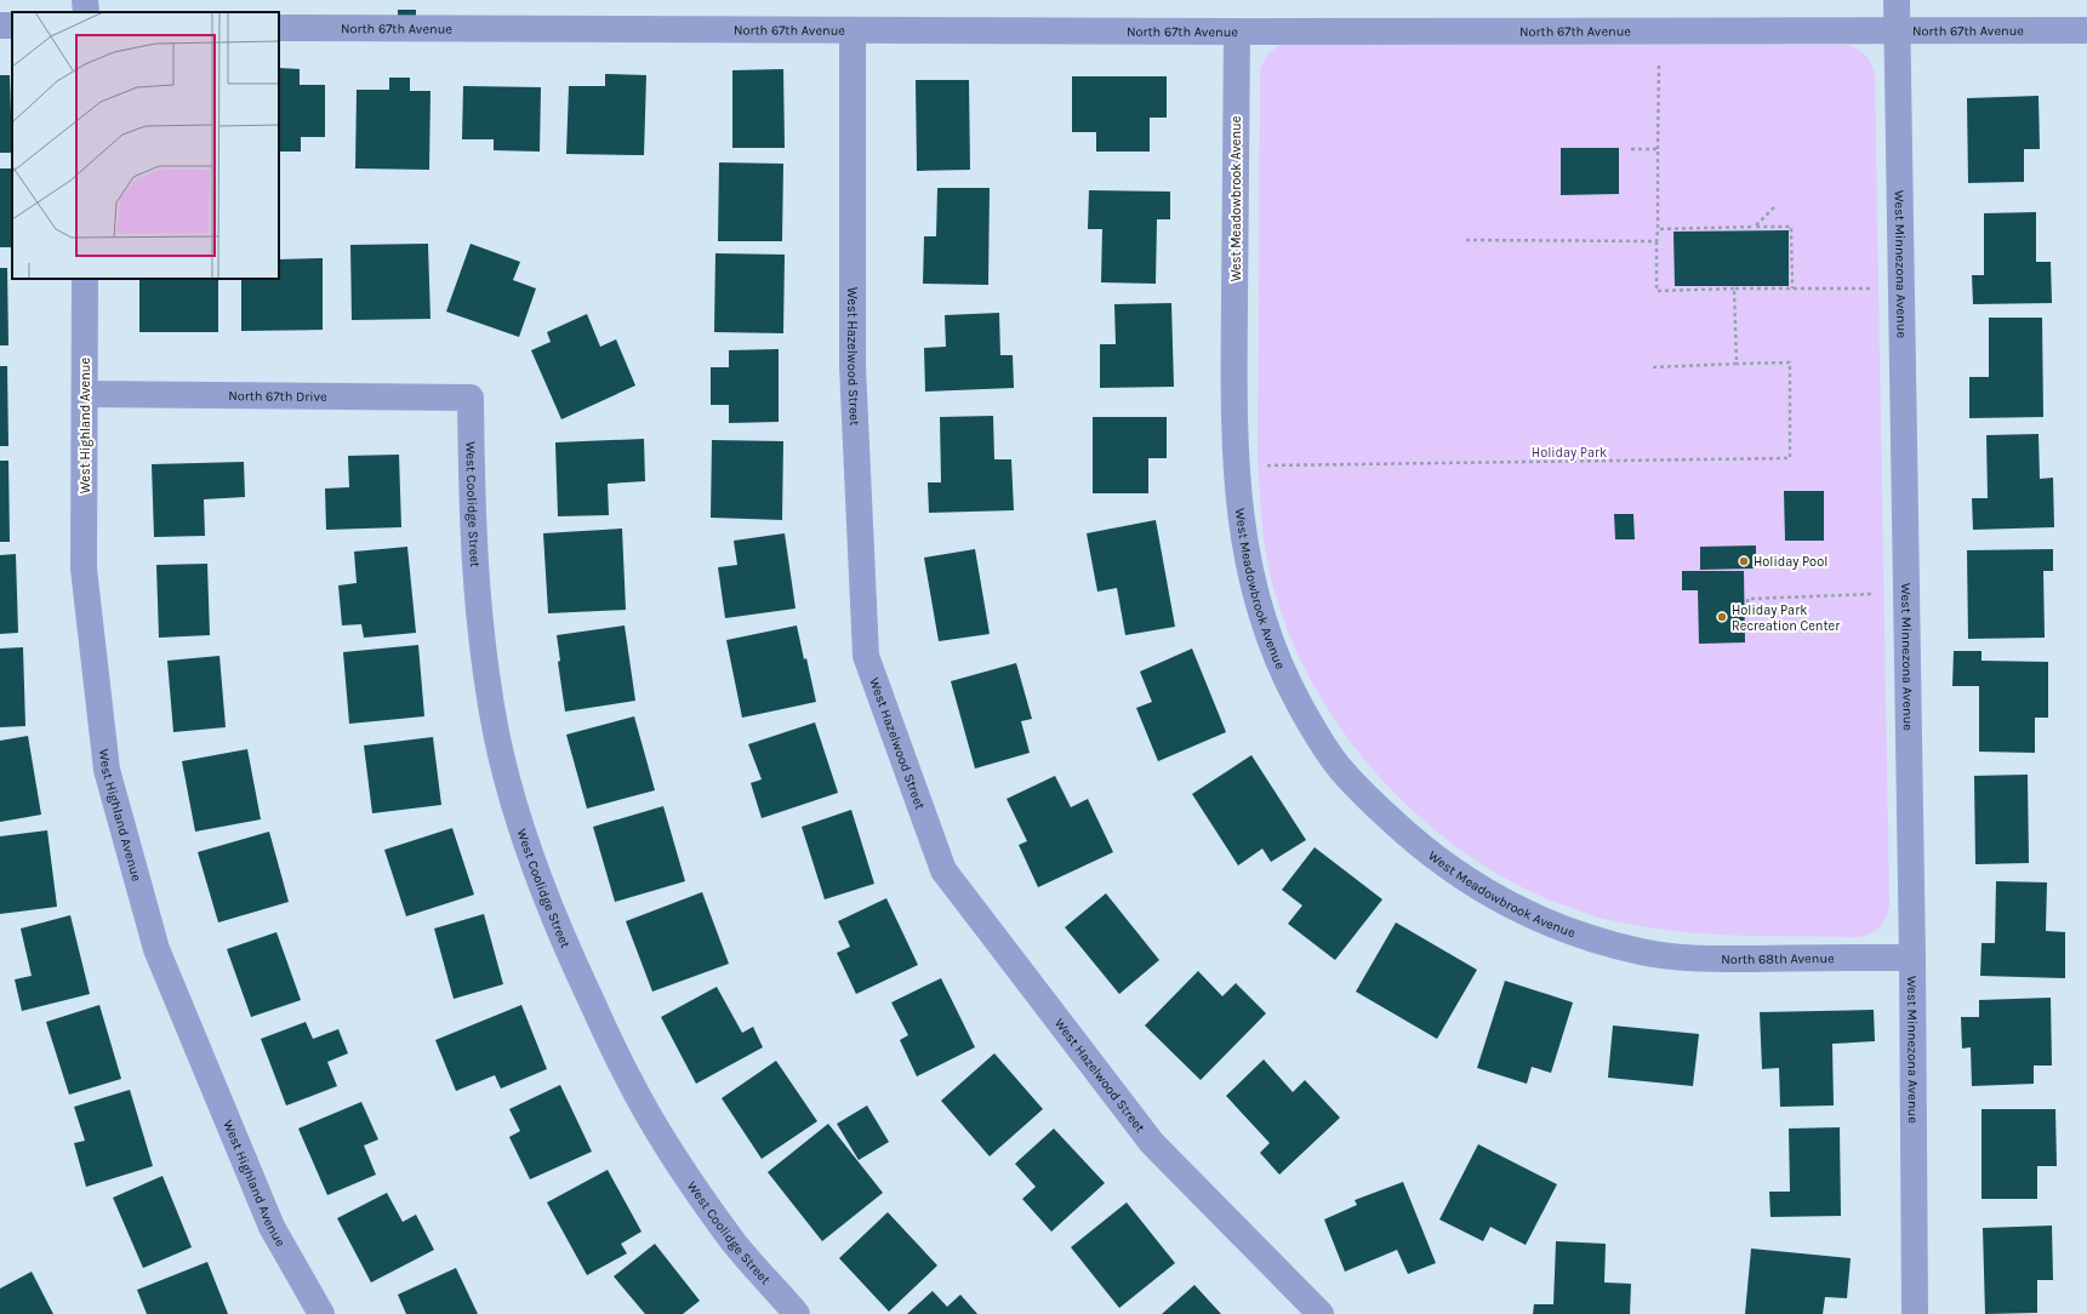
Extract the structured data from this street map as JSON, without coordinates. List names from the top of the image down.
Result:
{
  "streets": {
    "street": [
      "North 67th Avenue",
      "West Meadowbrook Avenue",
      "West Minnezona Avenue",
      "West Hazelwood Street",
      "North 67th Drive",
      "West Highland Avenue",
      "West Coolidge Street",
      "North 68th Avenue"
    ]
  },
  "crossings": [
    ["North 67th Avenue", "West Meadowbrook Avenue"],
    ["North 67th Avenue", "West Minnezona Avenue"],
    ["North 67th Avenue", "West Hazelwood Street"],
    ["West Meadowbrook Avenue", "North 68th Avenue"],
    ["West Minnezona Avenue", "North 68th Avenue"],
    ["North 67th Drive", "West Highland Avenue"],
    ["North 67th Drive", "West Coolidge Street"]
  ],
  "parks": ["Holiday Park"],
  "places": ["Holiday Pool", "Holiday Park Recreation Center"]
}
